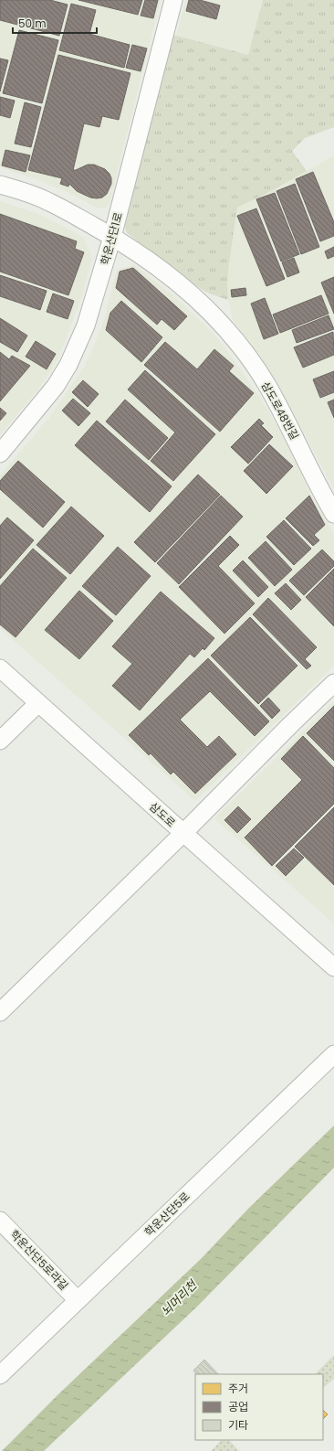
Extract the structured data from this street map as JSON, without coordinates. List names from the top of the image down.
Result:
{
  "streets": {
    "street": [
      "학운산단1로",
      "삼도로48번길",
      "삼도로",
      "학운산단5로",
      "학운산단5로라길"
    ]
  },
  "crossings": [
    ["학운산단1로", "삼도로48번길"],
    ["학운산단5로", "학운산단5로라길"]
  ],
  "water": ["뇌머리천"],
  "legend": ["주거", "공업", "기타"],
  "scale_bar": "50 m"
}
